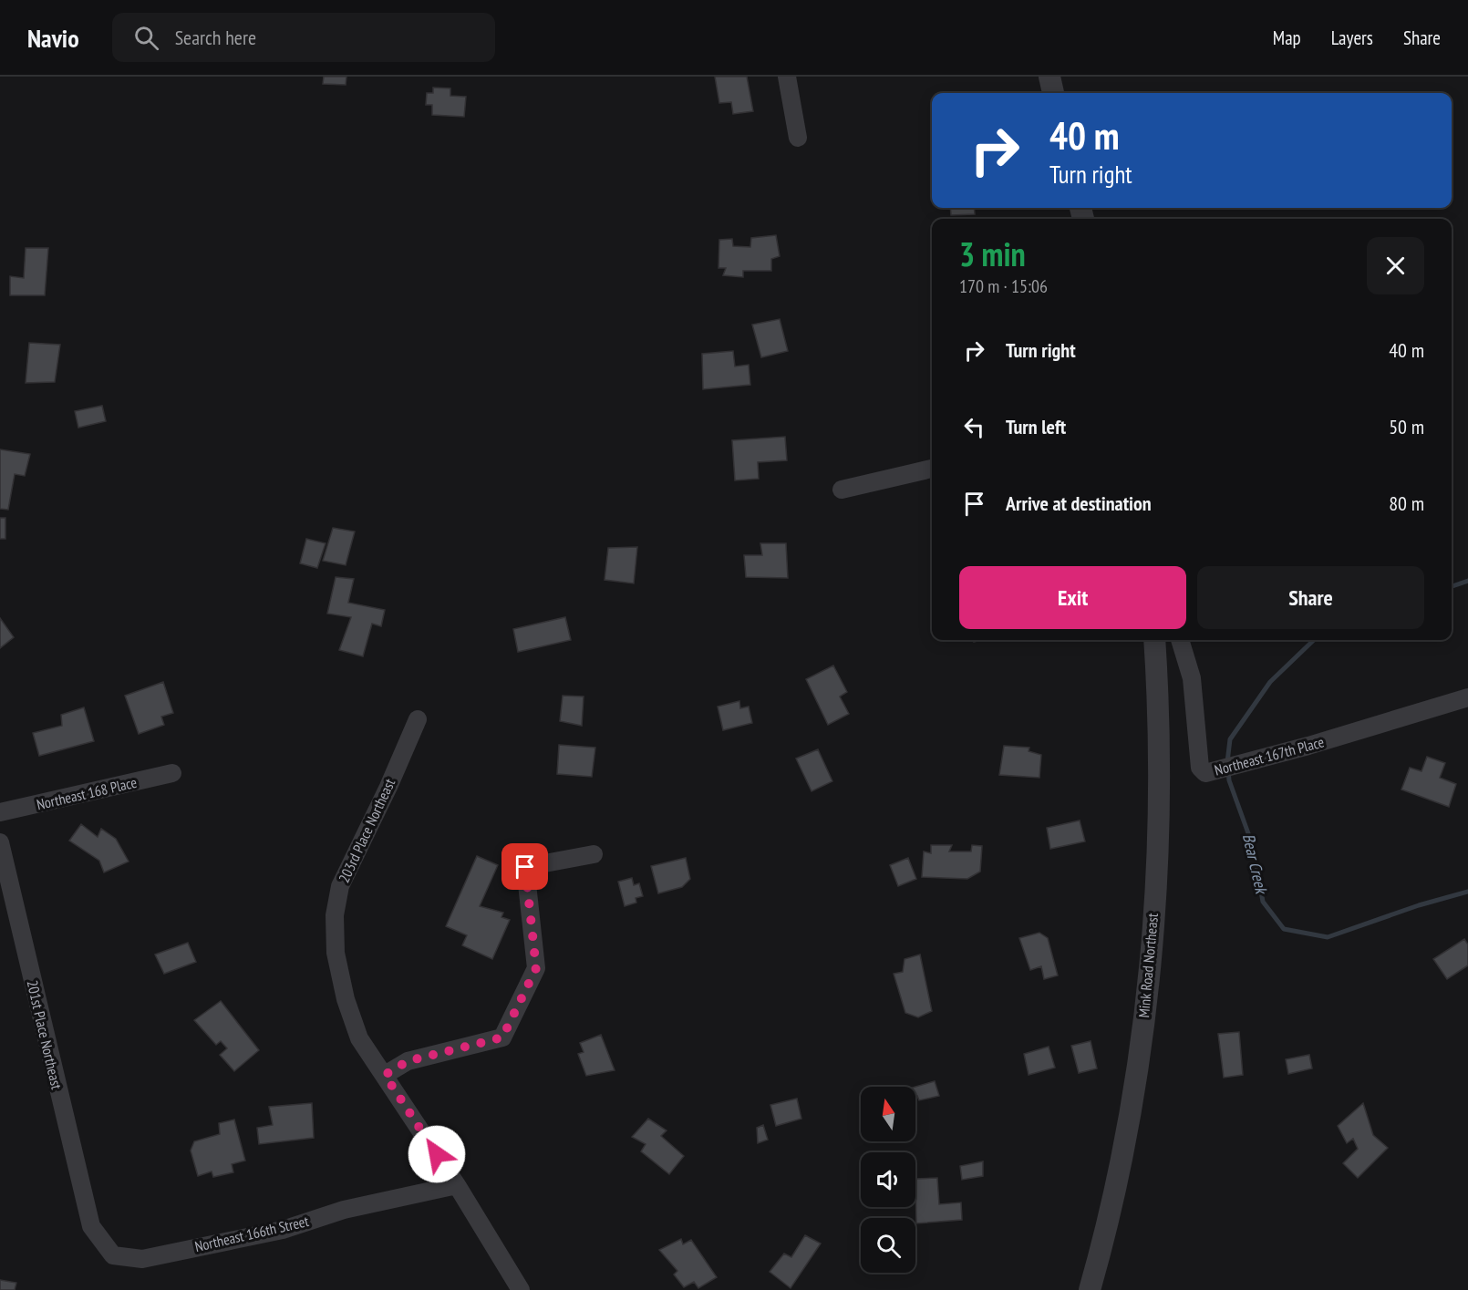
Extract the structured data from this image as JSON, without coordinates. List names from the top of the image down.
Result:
{
  "streets": {
    "street": [
      "Northeast 167th Place",
      "Northeast 168 Place",
      "203rd Place Northeast",
      "Mink Road Northeast",
      "201st Place Northeast",
      "Northeast 166th Street"
    ]
  },
  "crossings": [
    ["203rd Place Northeast", "Northeast 166th Street"],
    ["201st Place Northeast", "Northeast 166th Street"]
  ],
  "water": ["Bear Creek"],
  "north": "top",
  "page": {
    "header": "Navio",
    "search": "Search here",
    "nav": ["Map", "Layers", "Share"],
    "turn": ["40 m", "Turn right"],
    "heading": ["3 min", "170 m · 15:06"],
    "list": [
      {
        "name": "Turn right",
        "value": "40 m"
      },
      {
        "name": "Turn left",
        "value": "50 m"
      },
      {
        "name": "Arrive at destination",
        "value": "80 m"
      }
    ],
    "buttons": ["Exit", "Share"]
  }
}
